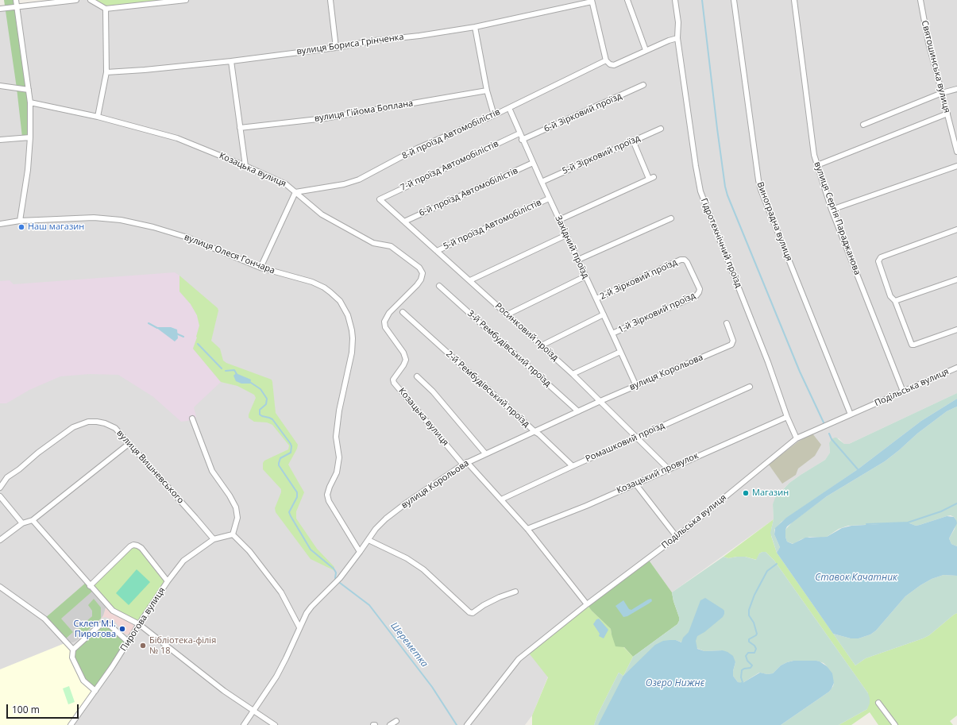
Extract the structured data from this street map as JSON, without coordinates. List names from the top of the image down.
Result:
{
  "streets": {
    "street": [
      "вулиця Бориса Грінченка",
      "Святошинська вулиця",
      "вулиця Гійома Боплана",
      "6-й Зірковий проїзд",
      "8-й проїзд Автомобілістів",
      "5-й Зірковий проїзд",
      "7-й проїзд Автомобілістів",
      "Козацька вулиця",
      "6-й проїзд Автомобілістів",
      "вулиця Сергія Параджанова",
      "Виноградна вулиця",
      "5-й проїзд Автомобілістів",
      "Гідротехнічний проїзд",
      "Західний проїзд",
      "вулиця Олеся Гончара",
      "2-й Зірковий проїзд",
      "1-й Зірковий проїзд",
      "Росинковий проїзд",
      "3-й Рембудівський проїзд",
      "вулиця Корольова",
      "Подільська вулиця",
      "2-й Рембудівський проїзд",
      "Ромашковий проїзд",
      "вулиця Вишневського",
      "Козацький провулок",
      "Пирогова вулиця"
    ]
  },
  "crossings": [
    ["6-й Зірковий проїзд", "Західний проїзд"],
    ["8-й проїзд Автомобілістів", "Козацька вулиця"],
    ["8-й проїзд Автомобілістів", "Західний проїзд"],
    ["5-й Зірковий проїзд", "Західний проїзд"],
    ["7-й проїзд Автомобілістів", "Західний проїзд"],
    ["7-й проїзд Автомобілістів", "Росинковий проїзд"],
    ["Козацька вулиця", "вулиця Корольова"],
    ["Козацька вулиця", "Подільська вулиця"],
    ["Козацька вулиця", "Ромашковий проїзд"],
    ["Козацька вулиця", "Козацький провулок"],
    ["6-й проїзд Автомобілістів", "Західний проїзд"],
    ["6-й проїзд Автомобілістів", "Росинковий проїзд"],
    ["вулиця Сергія Параджанова", "Подільська вулиця"],
    ["Виноградна вулиця", "Подільська вулиця"],
    ["5-й проїзд Автомобілістів", "Західний проїзд"],
    ["5-й проїзд Автомобілістів", "Росинковий проїзд"],
    ["Гідротехнічний проїзд", "Подільська вулиця"],
    ["Гідротехнічний проїзд", "Козацький провулок"],
    ["Західний проїзд", "2-й Зірковий проїзд"],
    ["Західний проїзд", "1-й Зірковий проїзд"],
    ["Західний проїзд", "вулиця Корольова"],
    ["вулиця Олеся Гончара", "вулиця Корольова"],
    ["2-й Зірковий проїзд", "1-й Зірковий проїзд"],
    ["Росинковий проїзд", "вулиця Корольова"],
    ["Росинковий проїзд", "Ромашковий проїзд"],
    ["Росинковий проїзд", "Козацький провулок"],
    ["3-й Рембудівський проїзд", "вулиця Корольова"],
    ["вулиця Корольова", "2-й Рембудівський проїзд"],
    ["2-й Рембудівський проїзд", "Ромашковий проїзд"],
    ["вулиця Вишневського", "Пирогова вулиця"]
  ],
  "water": ["Ставок Качатник", "Шереметка", "Озеро Нижнє"],
  "places": [
    "Наш магазин",
    "Магазин",
    "Склеп М.І. Пирогова",
    "Бібліотека-філія № 18"
  ],
  "scale_bar": "100 m"
}
